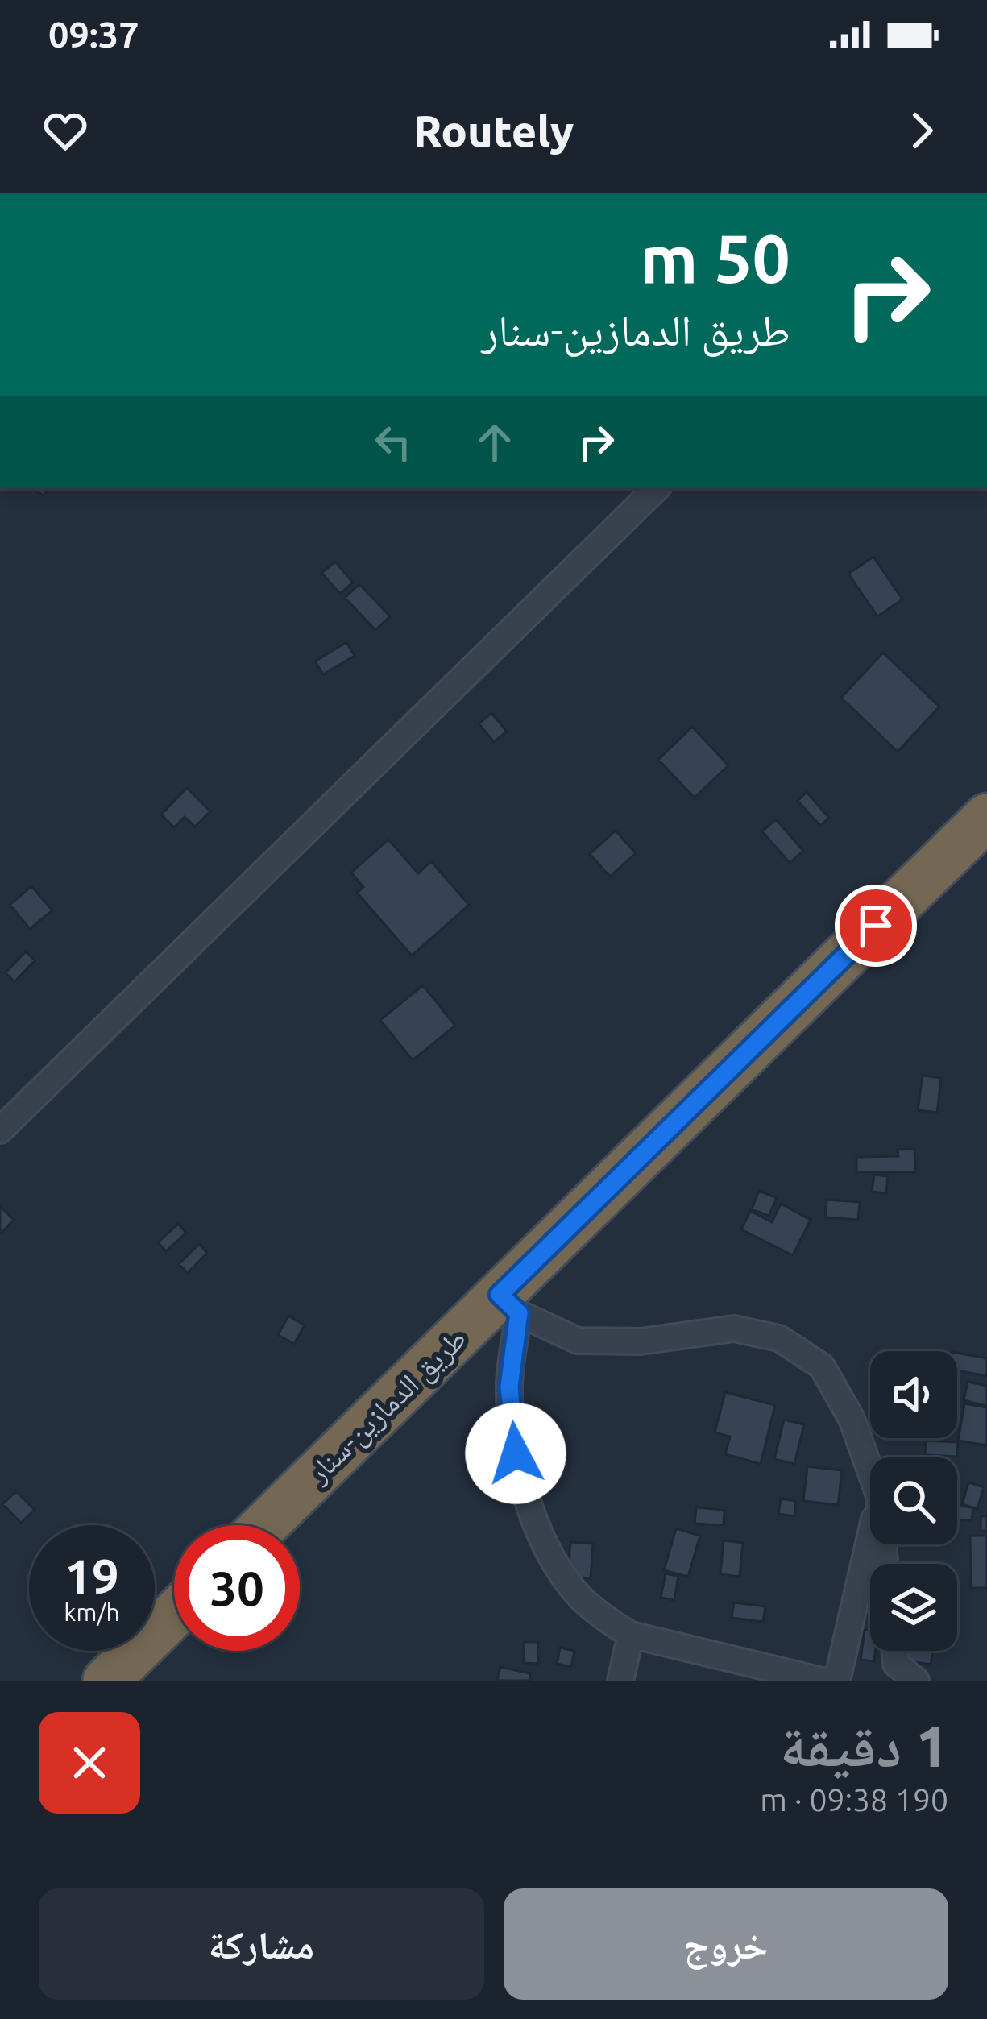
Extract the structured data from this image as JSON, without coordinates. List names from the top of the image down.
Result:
{
  "streets": {
    "highway": ["طريق الدمازين-سنار"]
  },
  "page": {
    "status": "09:37",
    "header": "Routely",
    "turn": ["50 m", "طريق الدمازين-سنار"],
    "speed": "19 km/h",
    "limit": "30",
    "heading": ["1 دقيقة", "190 m · 09:38"],
    "buttons": ["خروج", "مشاركة"]
  }
}
